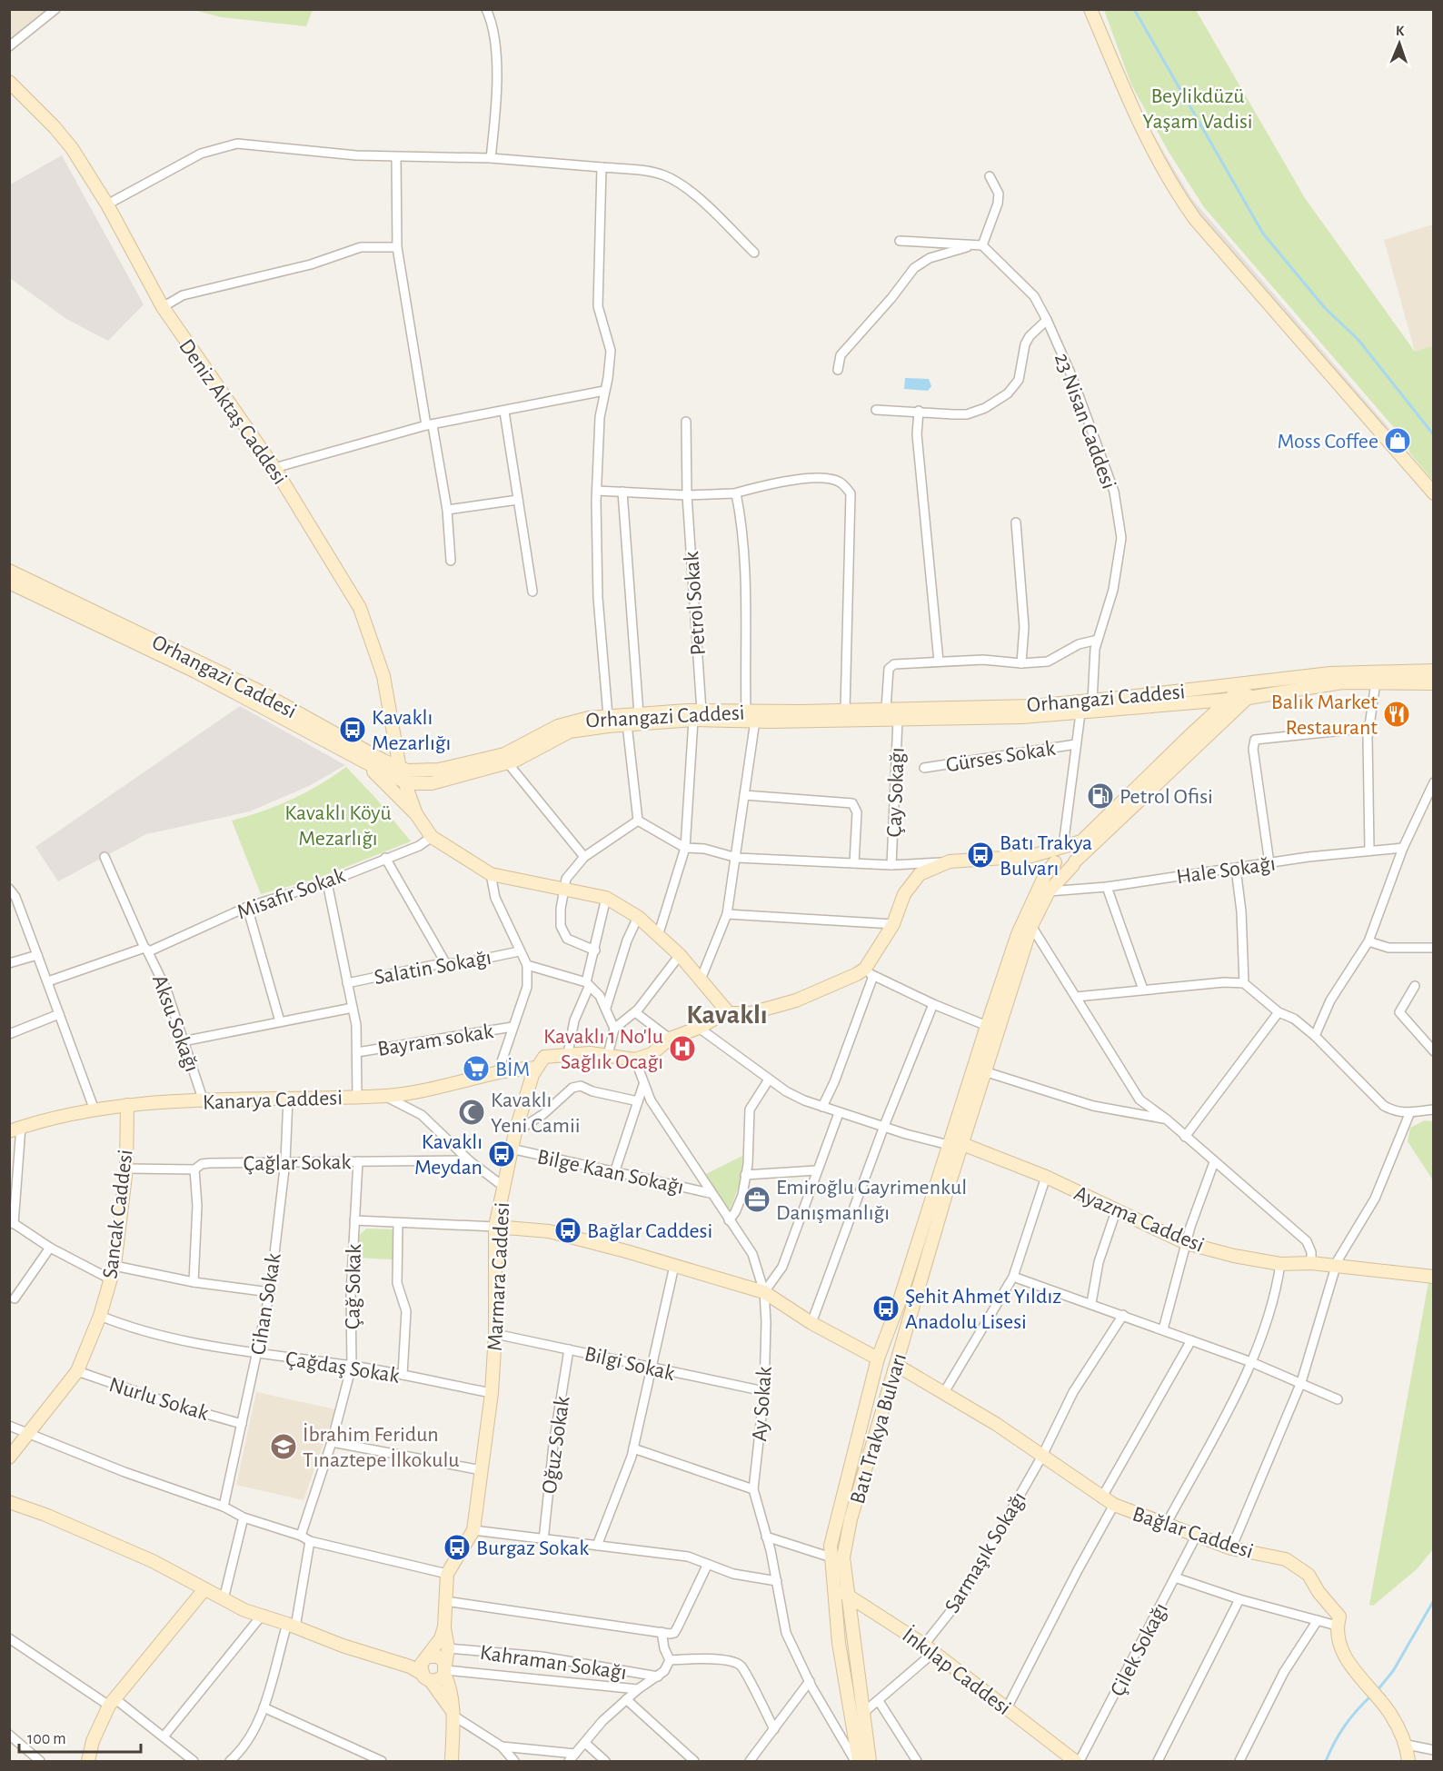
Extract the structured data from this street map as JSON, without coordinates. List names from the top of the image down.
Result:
{
  "streets": {
    "main road": [
      "Deniz Aktaş Caddesi",
      "Orhangazi Caddesi",
      "Kanarya Caddesi",
      "Sancak Caddesi",
      "Ayazma Caddesi",
      "Marmara Caddesi",
      "Batı Trakya Bulvarı",
      "Bağlar Caddesi",
      "İnkılap Caddesi"
    ],
    "street": [
      "23 Nisan Caddesi",
      "Petrol Sokak",
      "Gürses Sokak",
      "Çay Sokağı",
      "Hale Sokağı",
      "Misafir Sokak",
      "Salatin Sokağı",
      "Aksu Sokağı",
      "Bayram sokak",
      "Çağlar Sokak",
      "Bilge Kaan Sokağı",
      "Çağ Sokak",
      "Cihan Sokak",
      "Bilgi Sokak",
      "Çağdaş Sokak",
      "Nurlu Sokak",
      "Ay Sokak",
      "Oğuz Sokak",
      "Sarmaşık Sokağı",
      "Çilek Sokağı",
      "Kahraman Sokağı"
    ]
  },
  "crossings": [
    ["Deniz Aktaş Caddesi", "Orhangazi Caddesi"],
    ["23 Nisan Caddesi", "Orhangazi Caddesi"],
    ["Petrol Sokak", "Orhangazi Caddesi"],
    ["Orhangazi Caddesi", "Çay Sokağı"],
    ["Orhangazi Caddesi", "Batı Trakya Bulvarı"],
    ["Hale Sokağı", "Batı Trakya Bulvarı"],
    ["Misafir Sokak", "Aksu Sokağı"],
    ["Aksu Sokağı", "Kanarya Caddesi"],
    ["Kanarya Caddesi", "Sancak Caddesi"],
    ["Kanarya Caddesi", "Marmara Caddesi"],
    ["Kanarya Caddesi", "Cihan Sokak"],
    ["Çağlar Sokak", "Sancak Caddesi"],
    ["Çağlar Sokak", "Çağ Sokak"],
    ["Çağlar Sokak", "Cihan Sokak"],
    ["Bilge Kaan Sokağı", "Marmara Caddesi"],
    ["Bilge Kaan Sokağı", "Ay Sokak"],
    ["Sancak Caddesi", "Çağdaş Sokak"],
    ["Sancak Caddesi", "Nurlu Sokak"],
    ["Ayazma Caddesi", "Batı Trakya Bulvarı"],
    ["Marmara Caddesi", "Bilgi Sokak"],
    ["Marmara Caddesi", "Çağdaş Sokak"],
    ["Marmara Caddesi", "Kahraman Sokağı"],
    ["Çağ Sokak", "Çağdaş Sokak"],
    ["Cihan Sokak", "Çağdaş Sokak"],
    ["Cihan Sokak", "Nurlu Sokak"],
    ["Bilgi Sokak", "Ay Sokak"],
    ["Bilgi Sokak", "Oğuz Sokak"],
    ["Ay Sokak", "Batı Trakya Bulvarı"],
    ["Batı Trakya Bulvarı", "Bağlar Caddesi"],
    ["Batı Trakya Bulvarı", "Sarmaşık Sokağı"],
    ["Batı Trakya Bulvarı", "İnkılap Caddesi"],
    ["Bağlar Caddesi", "Sarmaşık Sokağı"],
    ["Bağlar Caddesi", "Çilek Sokağı"],
    ["Sarmaşık Sokağı", "İnkılap Caddesi"]
  ],
  "districts": ["Kavaklı"],
  "parks": ["Beylikdüzü Yaşam Vadisi", "Kavaklı Köyü Mezarlığı"],
  "places": {
    "shop": ["Moss Coffee"],
    "restaurant": ["Balık Market Restaurant"],
    "bus stop": [
      "Kavaklı Mezarlığı",
      "Batı Trakya Bulvarı",
      "Kavaklı Meydan",
      "Bağlar Caddesi",
      "Şehit Ahmet Yıldız Anadolu Lisesi",
      "Burgaz Sokak"
    ],
    "fuel station": ["Petrol Ofisi"],
    "hospital": ["Kavaklı 1 No'lu Sağlık Ocağı"],
    "supermarket": ["BİM"],
    "mosque": ["Kavaklı Yeni Camii"],
    "office": ["Emiroğlu Gayrimenkul Danışmanlığı"],
    "school or university": ["İbrahim Feridun Tınaztepe İlkokulu"]
  },
  "scale_bar": "100 m",
  "north": "top"
}
